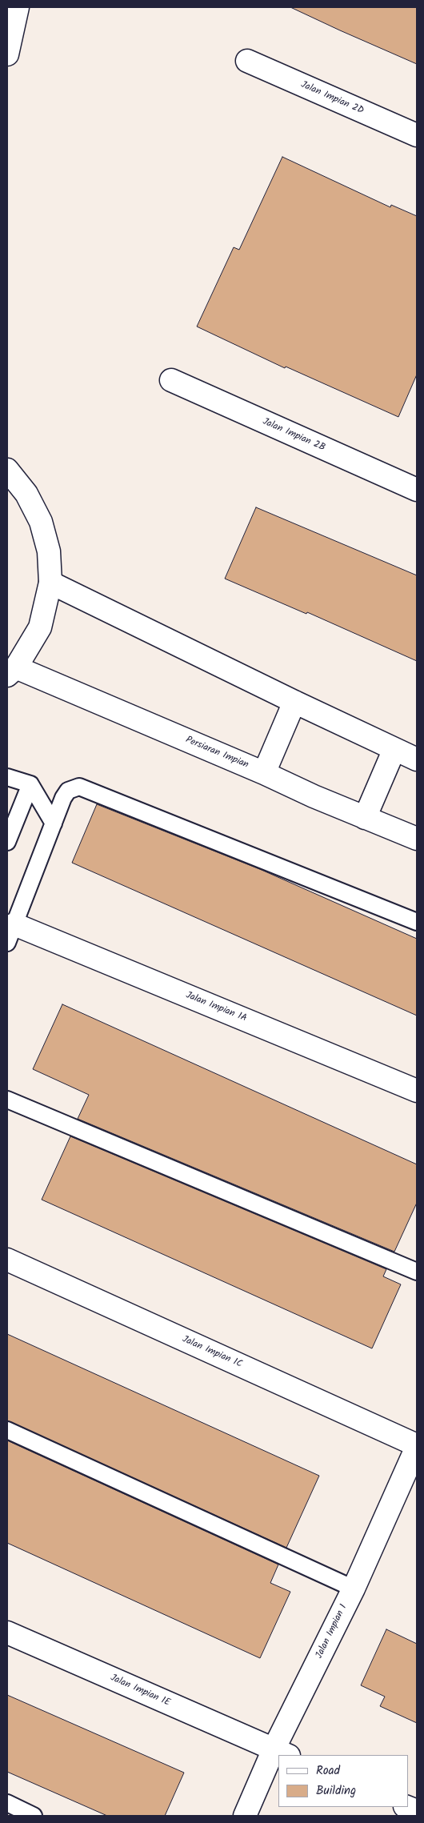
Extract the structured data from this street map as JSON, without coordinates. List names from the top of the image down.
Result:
{
  "streets": {
    "street": [
      "Jalan Impian 2D",
      "Jalan Impian 2B",
      "Persiaran Impian",
      "Jalan Impian 1A",
      "Jalan Impian 1C",
      "Jalan Impian 1",
      "Jalan Impian 1E"
    ]
  },
  "crossings": [
    ["Jalan Impian 1C", "Jalan Impian 1"],
    ["Jalan Impian 1", "Jalan Impian 1E"]
  ],
  "legend": ["Road", "Building"]
}
